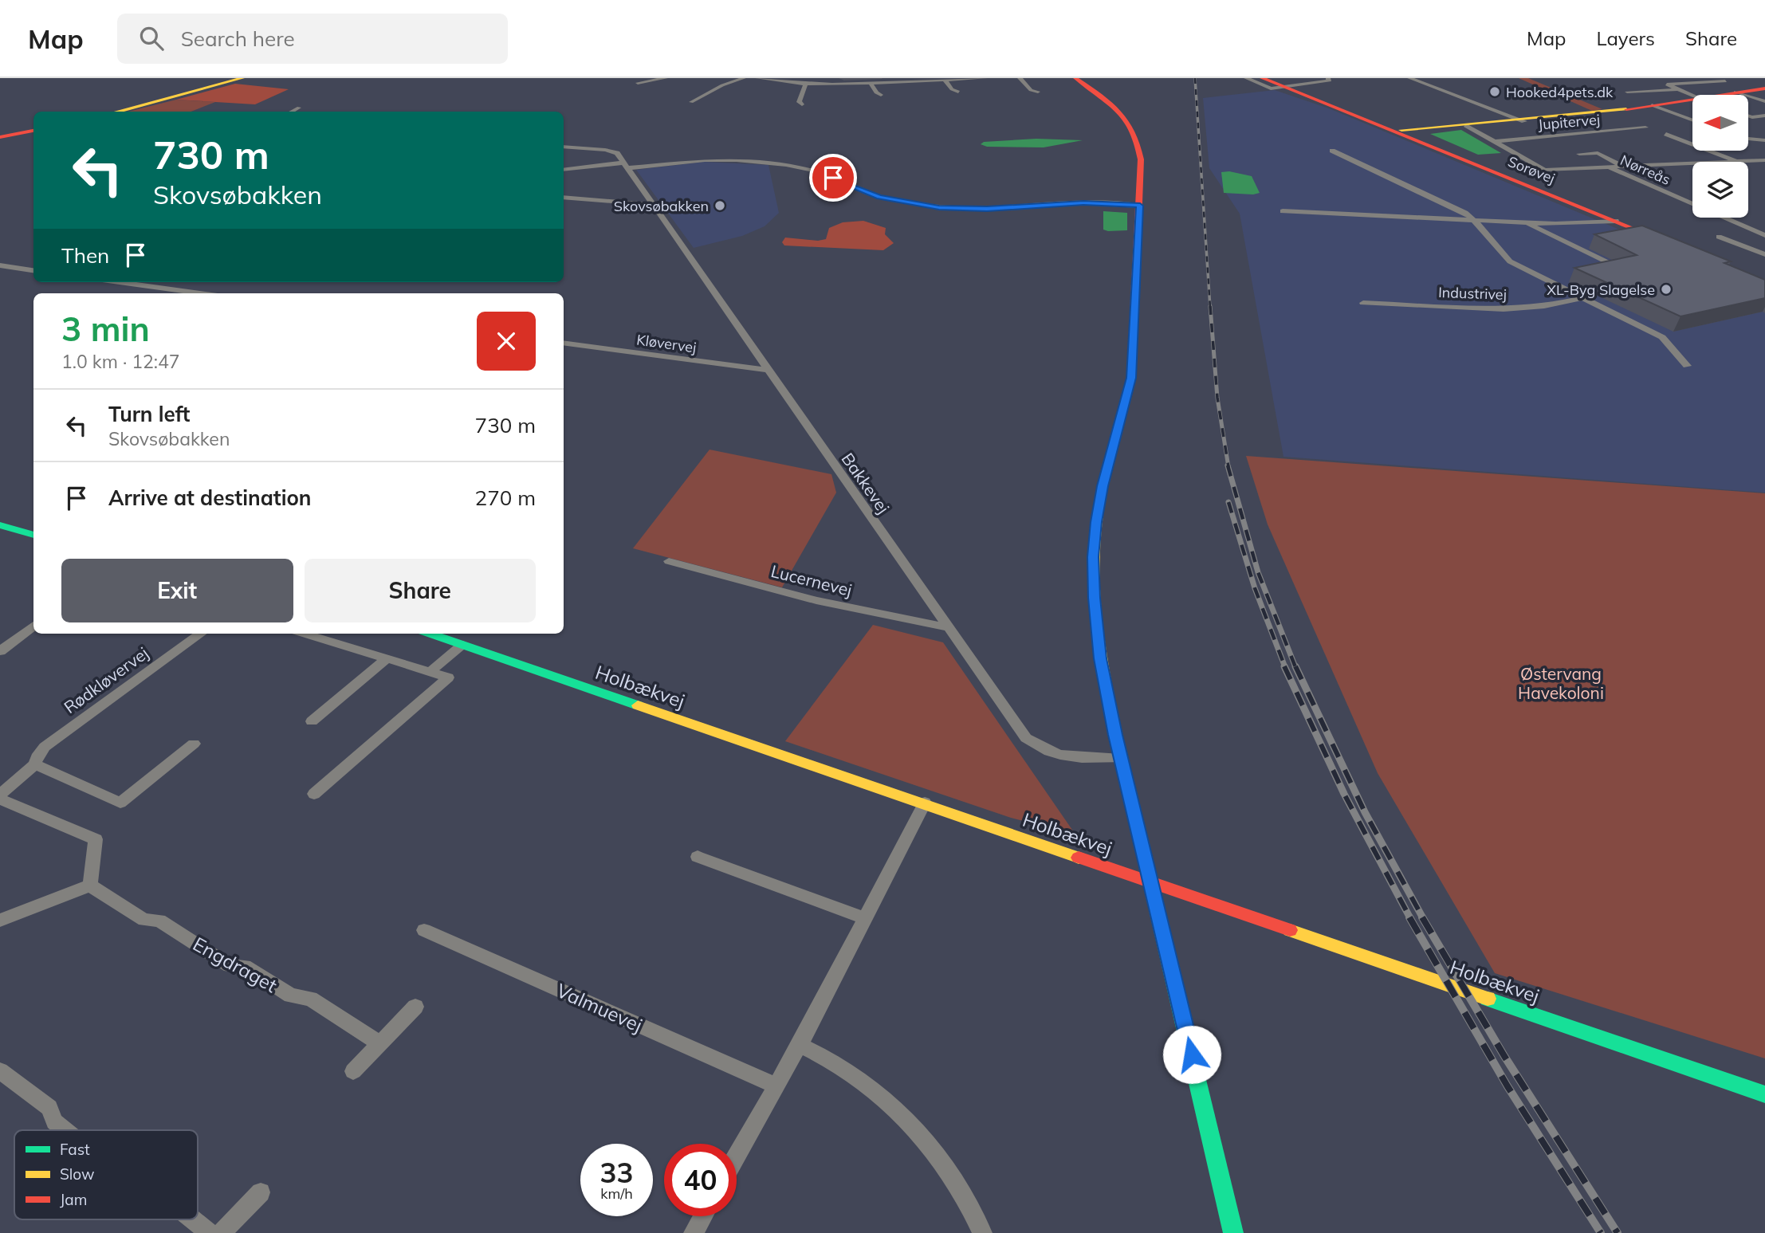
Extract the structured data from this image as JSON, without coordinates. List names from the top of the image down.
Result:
{
  "streets": {
    "street": [
      "Jupitervej",
      "Sorøvej",
      "Nørreås",
      "Industrivej",
      "Kløvervej",
      "Bakkevej",
      "Lucernevej",
      "Rødkløvervej",
      "Holbækvej",
      "Engdraget",
      "Valmuevej"
    ]
  },
  "crossings": [
    ["Sorøvej", "Industrivej"],
    ["Kløvervej", "Bakkevej"],
    ["Bakkevej", "Lucernevej"]
  ],
  "parks": ["Østervang Havekoloni"],
  "places": ["Hooked4pets.dk", "Skovsøbakken", "XL-Byg Slagelse"],
  "legend": ["Fast", "Slow", "Jam"],
  "north": "left",
  "page": {
    "header": "Map",
    "search": "Search here",
    "nav": ["Map", "Layers", "Share"],
    "turn": ["730 m", "Skovsøbakken"],
    "then": "Then",
    "heading": ["3 min", "1.0 km · 12:47"],
    "list": [
      {
        "name": "Turn left",
        "note": "Skovsøbakken",
        "value": "730 m"
      },
      {
        "name": "Arrive at destination",
        "value": "270 m"
      }
    ],
    "buttons": ["Exit", "Share"],
    "speed": "33 km/h",
    "limit": "40"
  }
}
